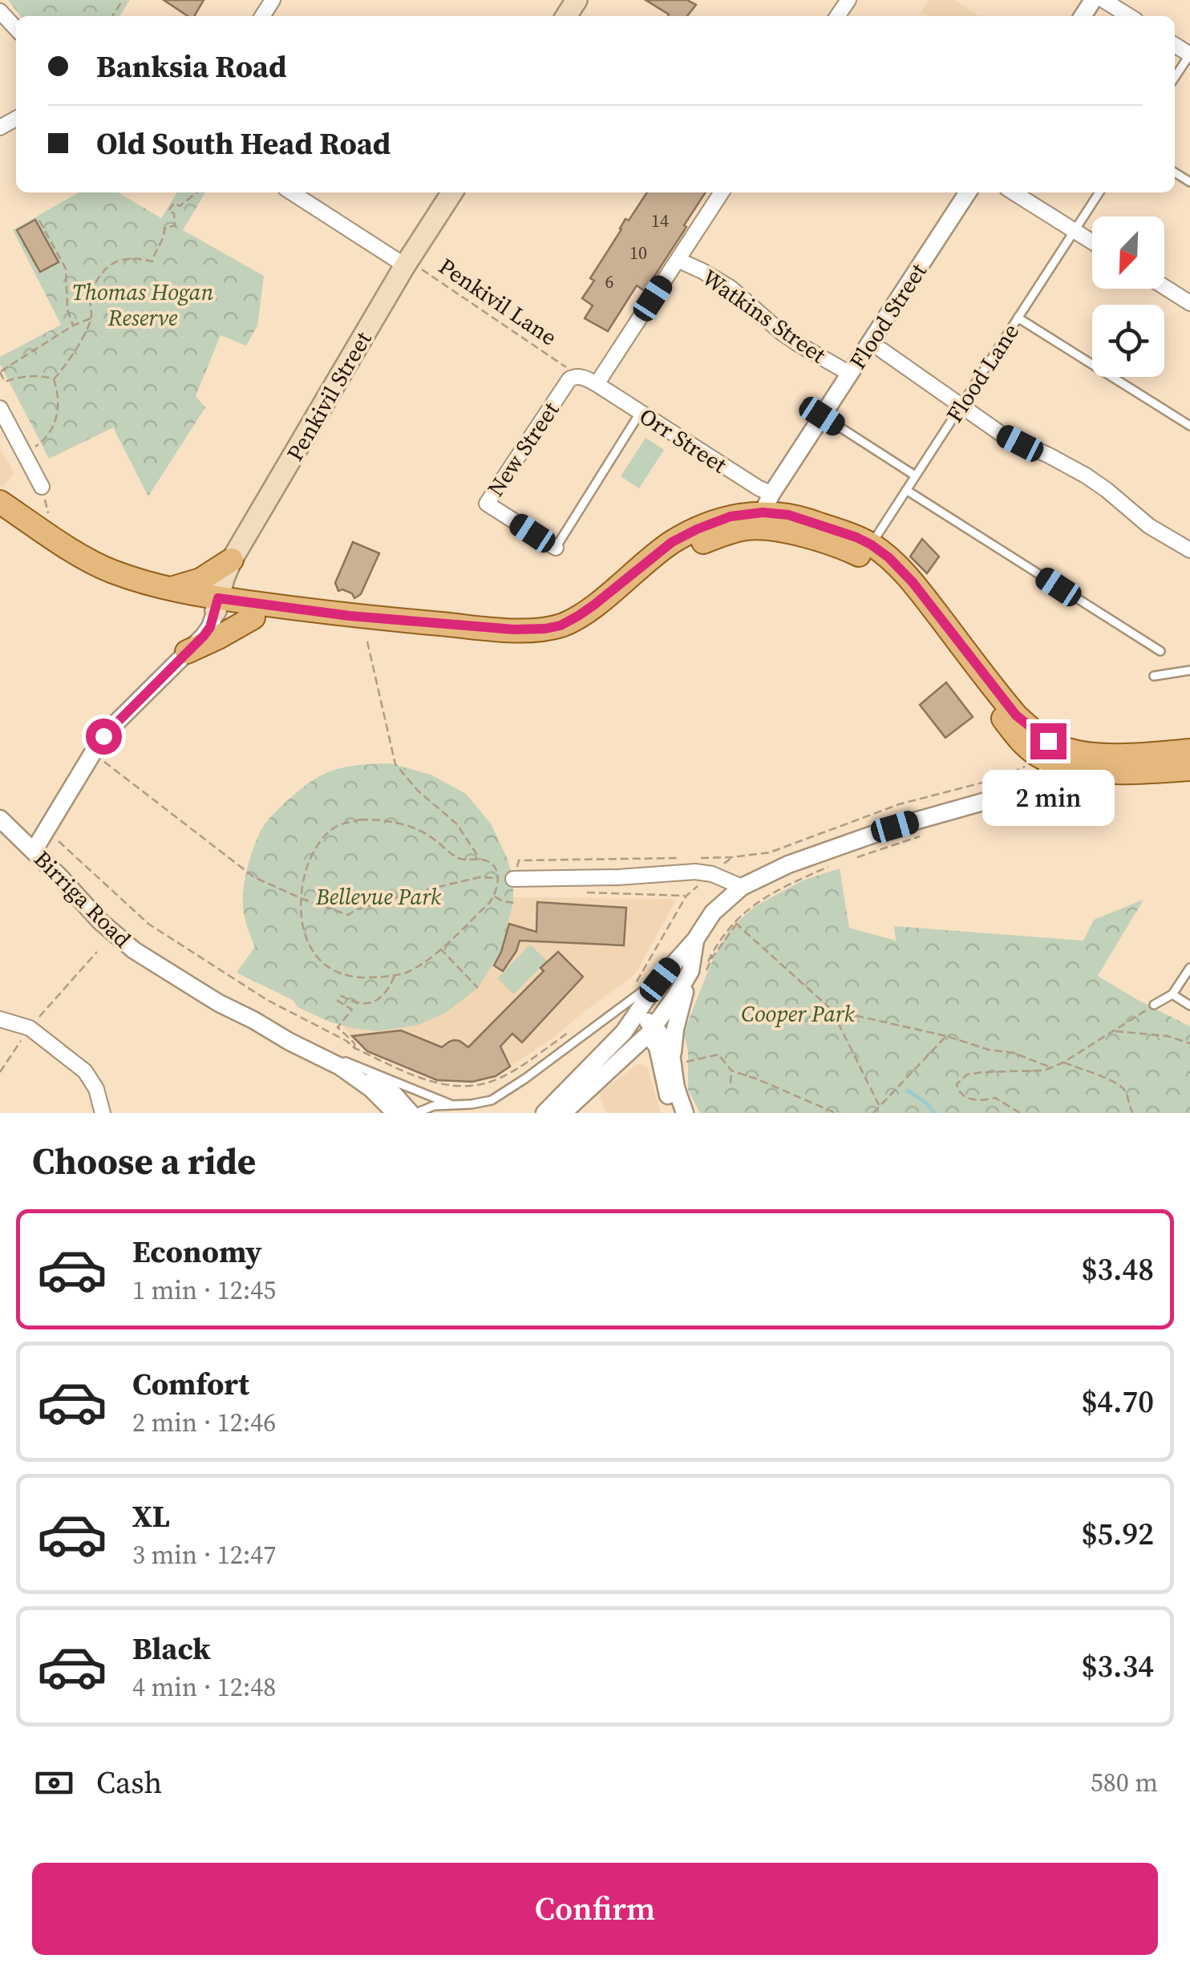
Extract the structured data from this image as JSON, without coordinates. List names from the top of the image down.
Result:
{
  "streets": {
    "main road": ["Penkivil Street"],
    "street": [
      "Watkins Street",
      "Flood Street",
      "Orr Street",
      "New Street",
      "Birriga Road"
    ],
    "lane": ["Flood Lane"],
    "path": ["Penkivil Lane"]
  },
  "crossings": [
    ["Penkivil Lane", "Penkivil Street"],
    ["Watkins Street", "Flood Street"],
    ["Flood Street", "Orr Street"],
    ["Orr Street", "New Street"]
  ],
  "parks": ["Thomas Hogan Reserve", "Bellevue Park", "Cooper Park"],
  "house_numbers": ["14", "10", "6"],
  "north": "bottom left",
  "page": {
    "banner": ["Banksia Road", "Old South Head Road"],
    "bubble": "2 min",
    "heading": "Choose a ride",
    "list": [
      {
        "name": "Economy",
        "note": "1 min · 12:45",
        "value": "$3.48"
      },
      {
        "name": "Comfort",
        "note": "2 min · 12:46",
        "value": "$4.70"
      },
      {
        "name": "XL",
        "note": "3 min · 12:47",
        "value": "$5.92"
      },
      {
        "name": "Black",
        "note": "4 min · 12:48",
        "value": "$3.34"
      }
    ],
    "pay": ["Cash", "580 m"],
    "buttons": "Confirm"
  }
}
